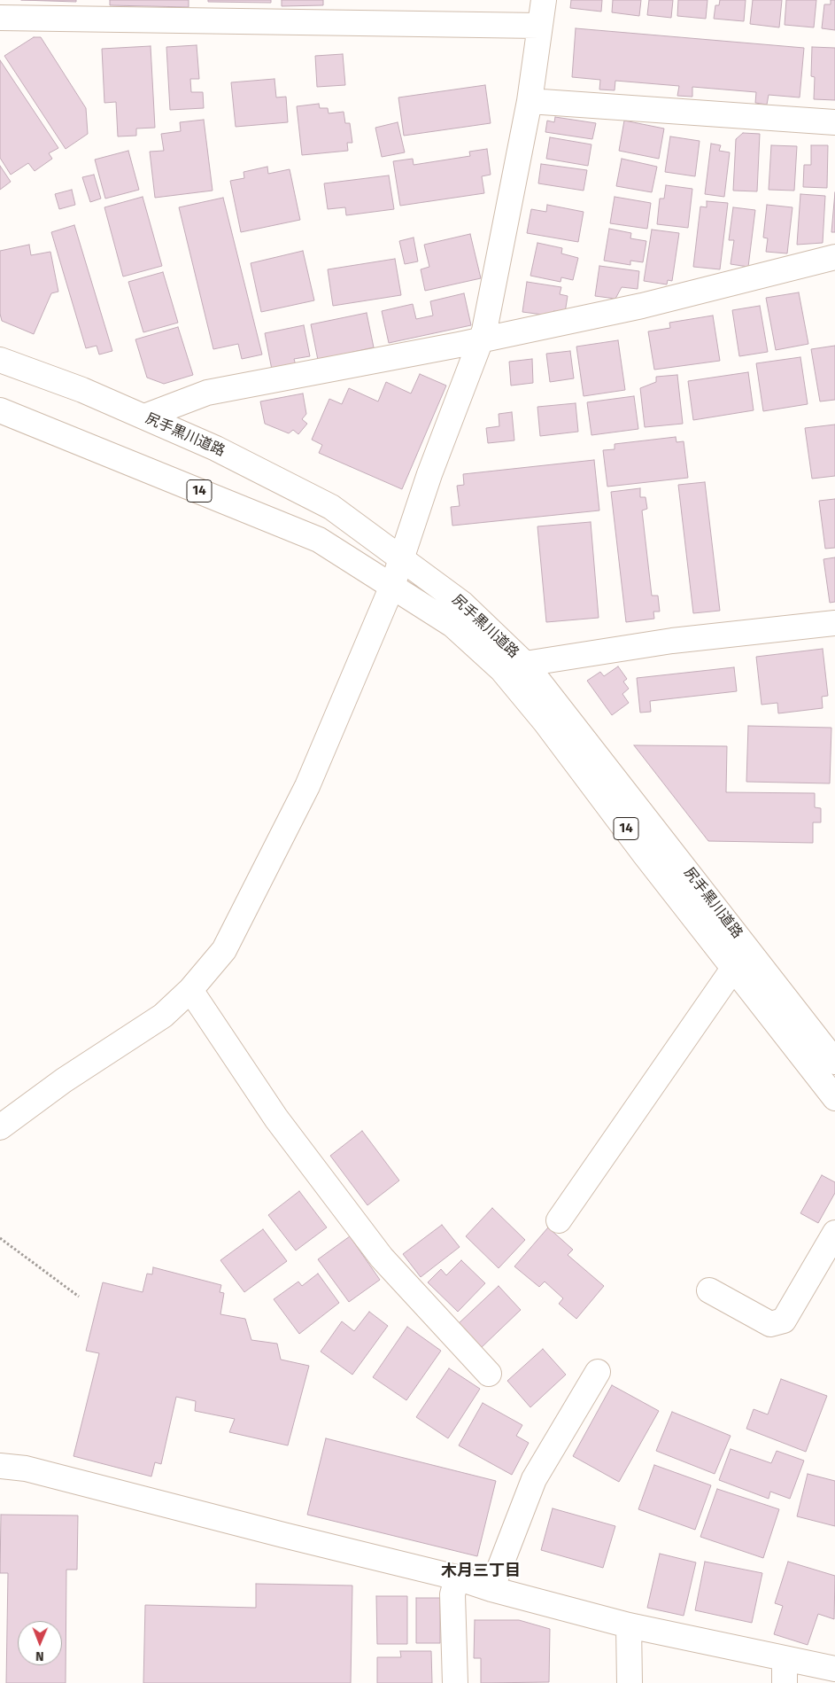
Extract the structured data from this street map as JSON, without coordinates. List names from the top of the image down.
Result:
{
  "streets": {
    "street": ["尻手黒川道路", "14"]
  },
  "districts": ["木月三丁目"],
  "north": "bottom"
}
